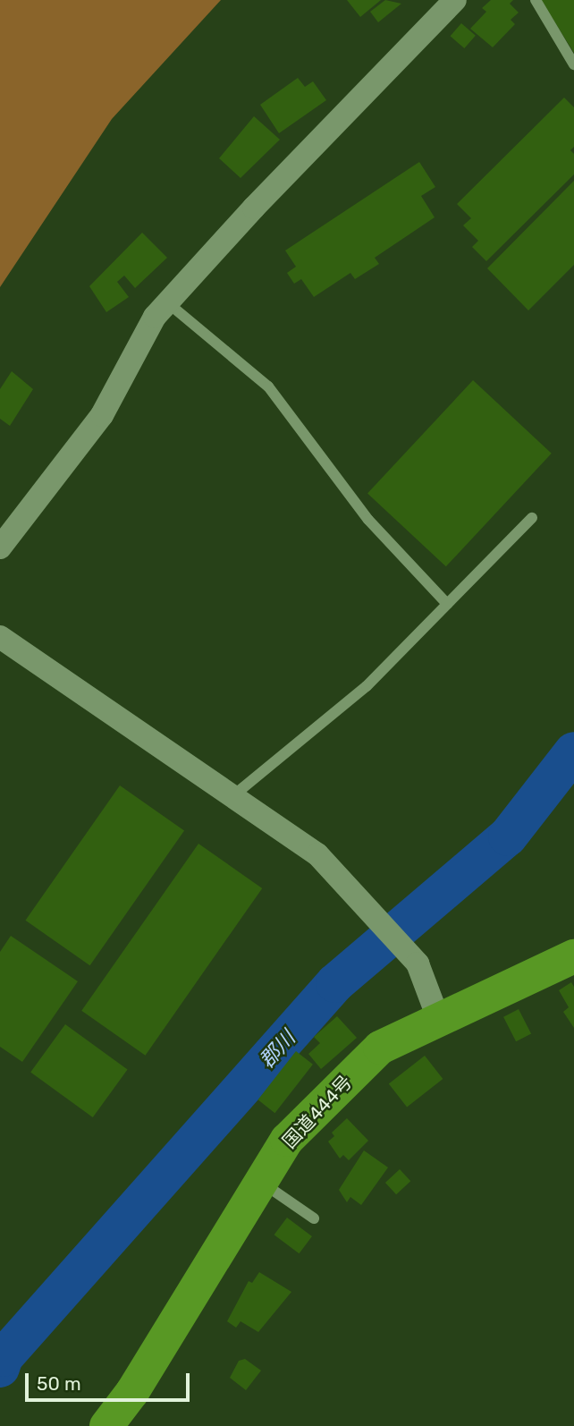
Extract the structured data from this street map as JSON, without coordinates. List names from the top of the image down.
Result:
{
  "streets": {
    "highway": ["国道444号"]
  },
  "water": ["郡川"],
  "scale_bar": "50 m"
}
